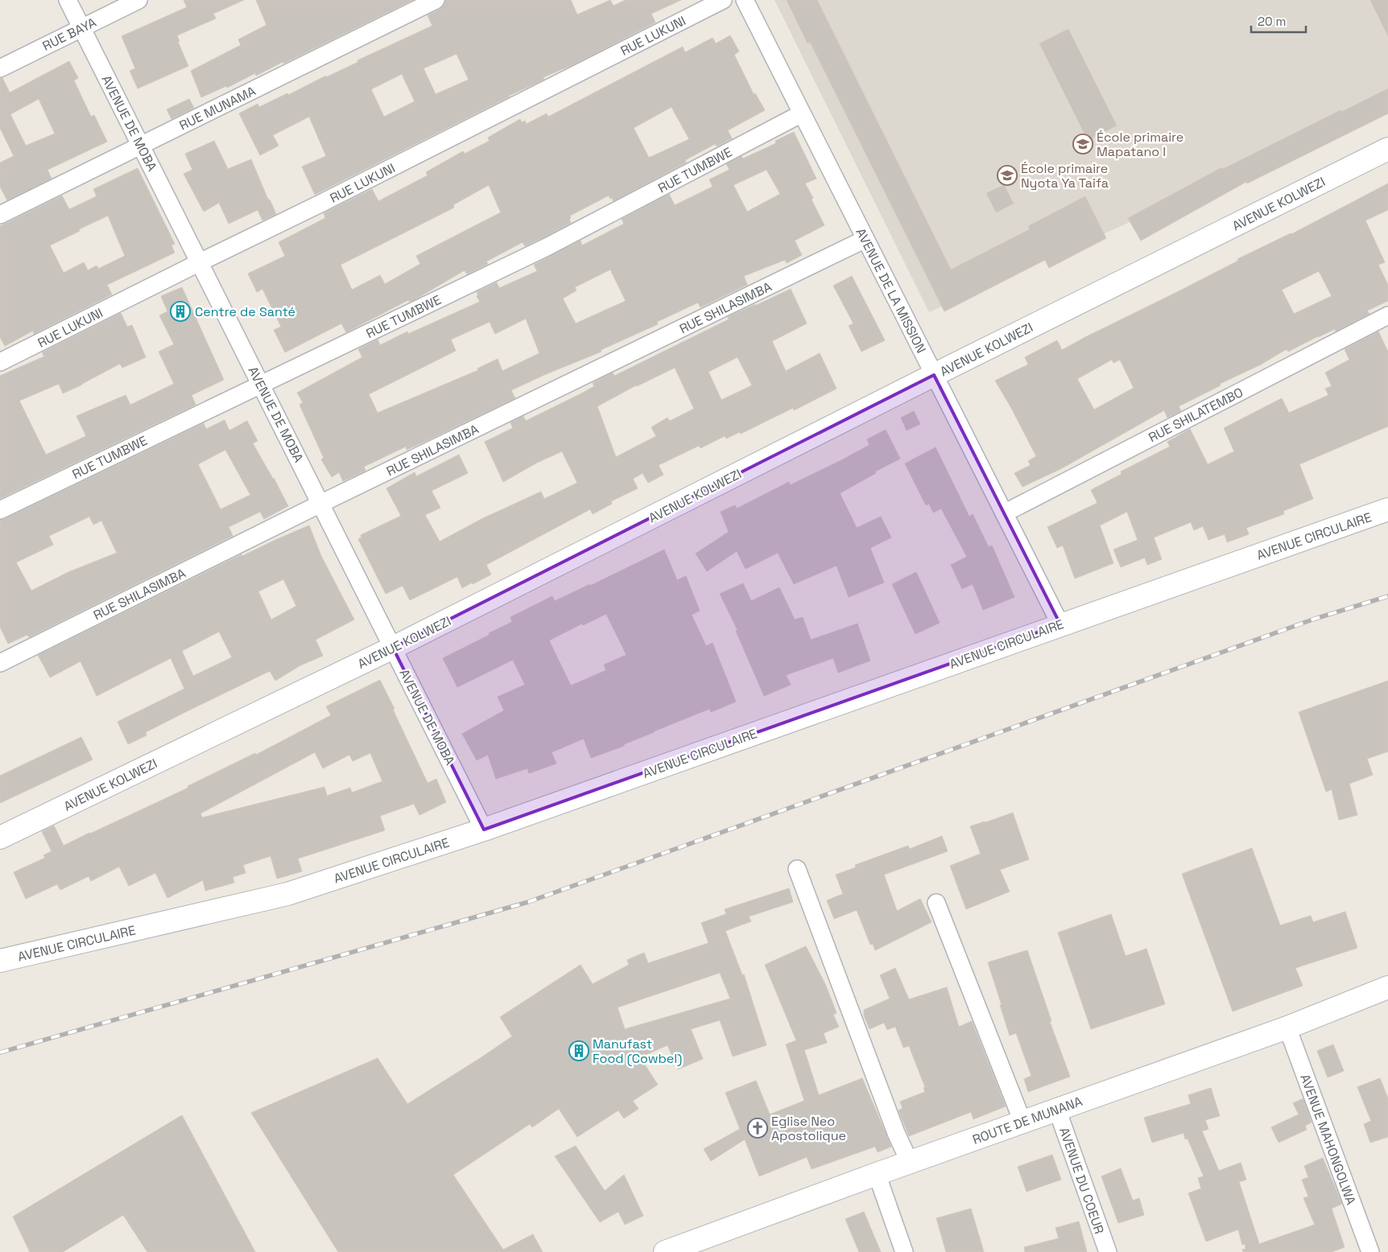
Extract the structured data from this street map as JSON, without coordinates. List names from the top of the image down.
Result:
{
  "streets": {
    "street": [
      "RUE BAYA",
      "RUE LUKUNI",
      "RUE MUNAMA",
      "AVENUE DE MOBA",
      "RUE TUMBWE",
      "AVENUE KOLWEZI",
      "AVENUE DE LA MISSION",
      "RUE SHILASIMBA",
      "RUE SHILATEMBO",
      "AVENUE CIRCULAIRE",
      "ROUTE DE MUNANA",
      "AVENUE MAHONGOLWA",
      "AVENUE DU COEUR"
    ]
  },
  "crossings": [
    ["RUE BAYA", "AVENUE DE MOBA"],
    ["RUE LUKUNI", "AVENUE DE MOBA"],
    ["RUE MUNAMA", "AVENUE DE MOBA"],
    ["AVENUE DE MOBA", "RUE TUMBWE"],
    ["AVENUE DE MOBA", "AVENUE KOLWEZI"],
    ["AVENUE DE MOBA", "RUE SHILASIMBA"],
    ["AVENUE DE MOBA", "AVENUE CIRCULAIRE"],
    ["RUE TUMBWE", "AVENUE DE LA MISSION"],
    ["AVENUE KOLWEZI", "AVENUE DE LA MISSION"],
    ["AVENUE DE LA MISSION", "RUE SHILASIMBA"],
    ["AVENUE DE LA MISSION", "RUE SHILATEMBO"],
    ["AVENUE DE LA MISSION", "AVENUE CIRCULAIRE"],
    ["ROUTE DE MUNANA", "AVENUE MAHONGOLWA"],
    ["ROUTE DE MUNANA", "AVENUE DU COEUR"]
  ],
  "places": {
    "school or university": ["École primaire Mapatano I", "École primaire Nyota Ya Taifa"],
    "building": ["Centre de Santé", "Manufast Food (Cowbel)"],
    "church": ["Eglise Neo Apostolique"]
  },
  "scale_bar": "20 m"
}
